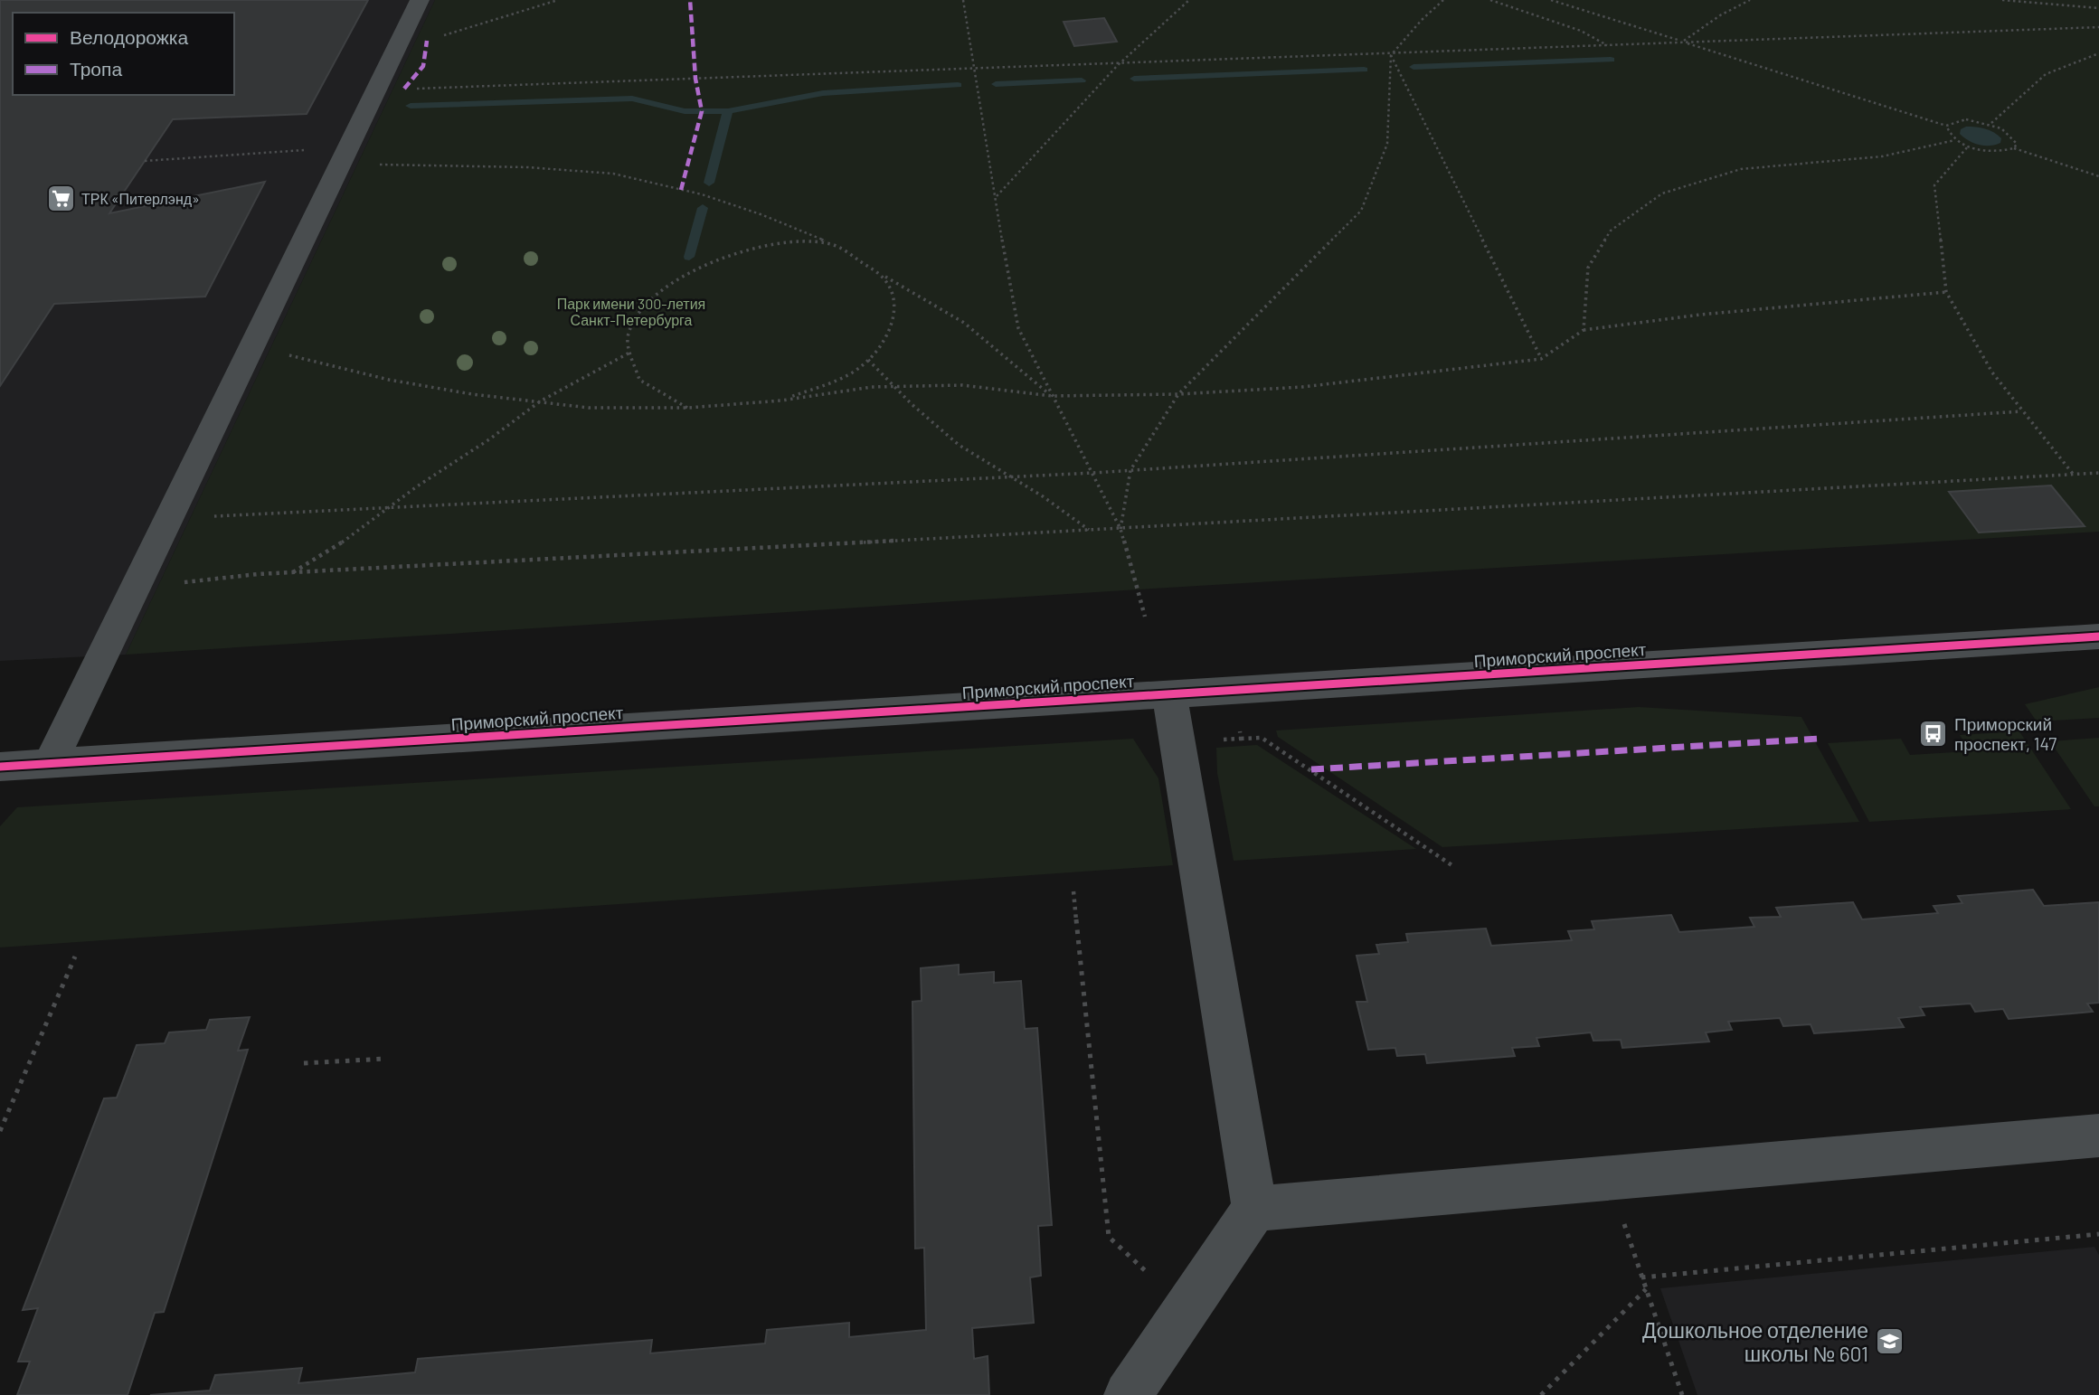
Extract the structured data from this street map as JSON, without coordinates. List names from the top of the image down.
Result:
{
  "streets": {
    "street": ["Приморский проспект"]
  },
  "parks": ["Парк имени 300-летия Санкт-Петербурга"],
  "places": {
    "supermarket": ["ТРК «Питерлэнд»"],
    "bus stop": ["Приморский проспект, 147"],
    "school or university": ["Дошкольное отделение школы № 601"]
  },
  "legend": ["Велодорожка", "Тропа"]
}
